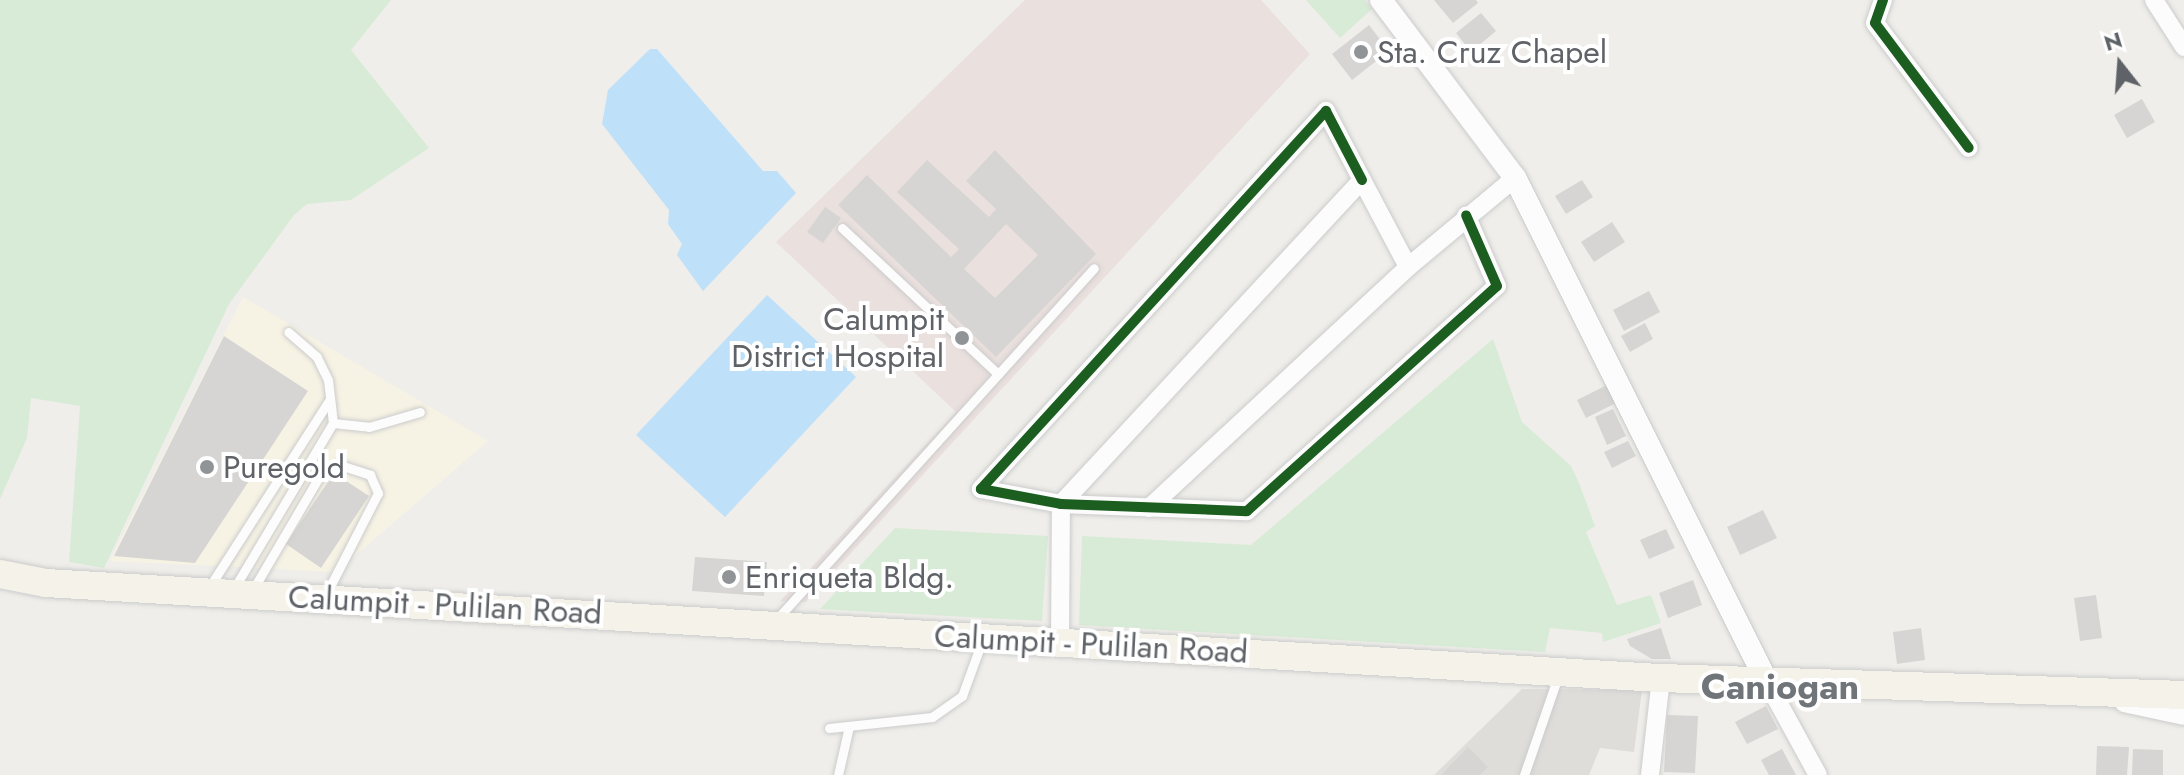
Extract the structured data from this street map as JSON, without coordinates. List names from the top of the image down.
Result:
{
  "streets": {
    "main road": ["Calumpit - Pulilan Road"]
  },
  "districts": ["Caniogan"],
  "places": [
    "Sta. Cruz Chapel",
    "Calumpit District Hospital",
    "Puregold",
    "Enriqueta Bldg."
  ],
  "north": "top"
}
